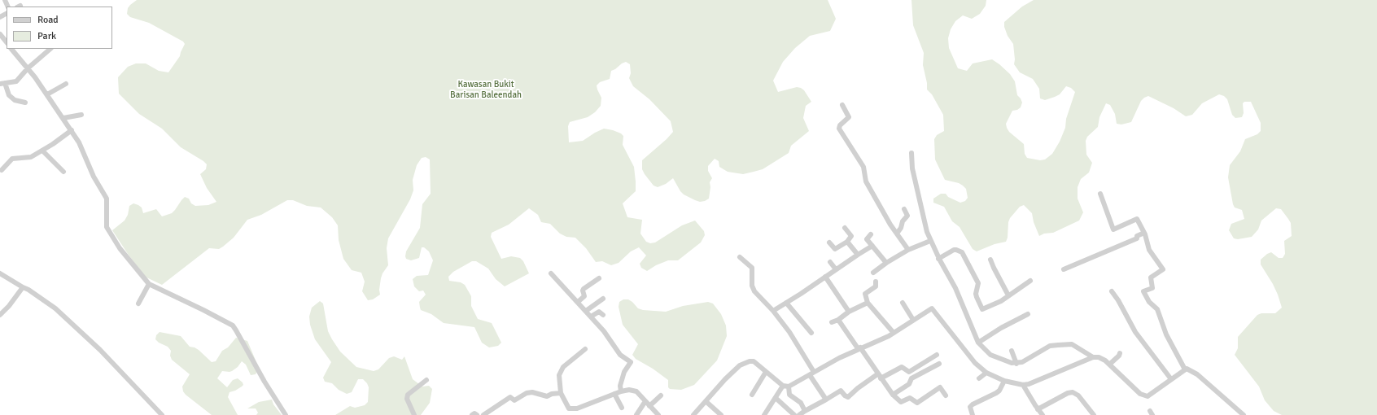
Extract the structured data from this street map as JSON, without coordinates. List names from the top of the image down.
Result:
{
  "parks": ["Kawasan Bukit Barisan Baleendah"],
  "legend": ["Road", "Park"]
}
